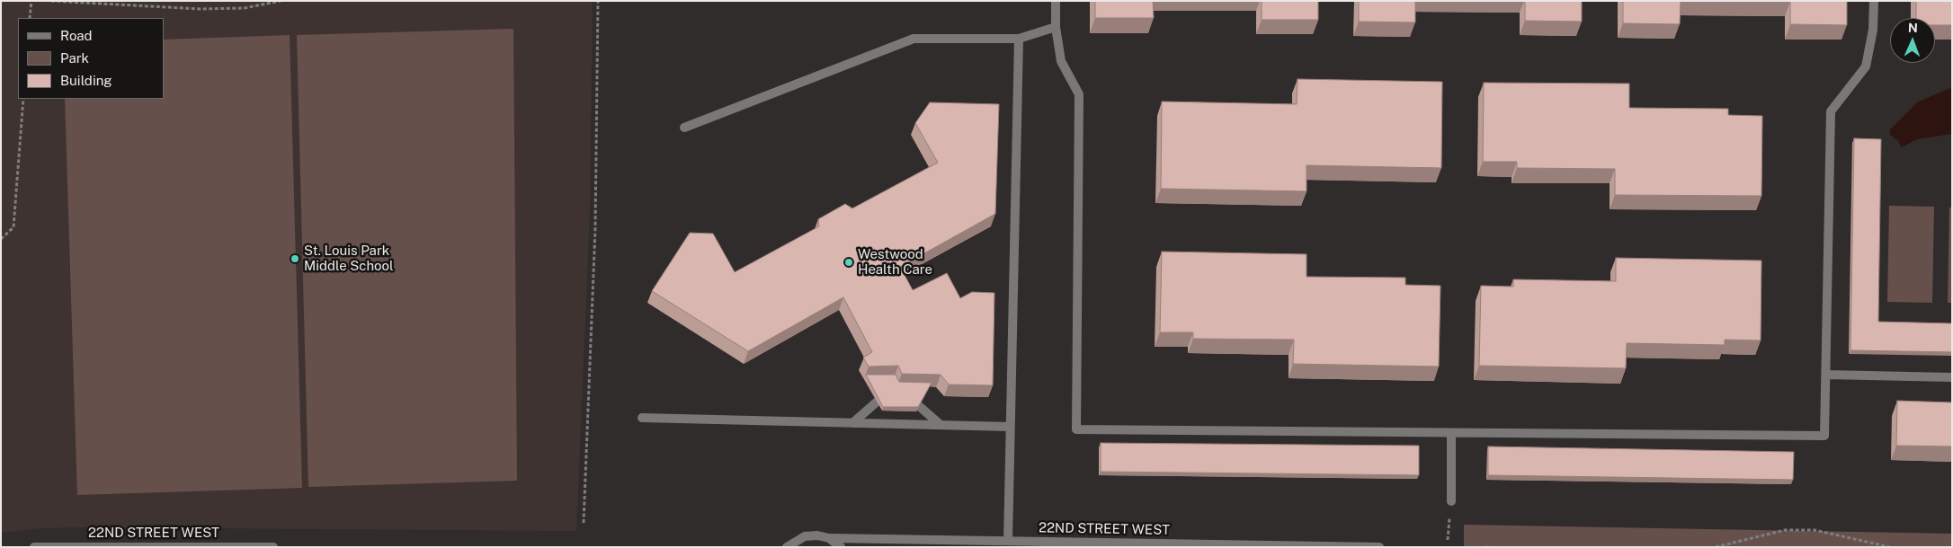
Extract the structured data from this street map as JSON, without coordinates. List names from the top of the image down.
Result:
{
  "streets": {
    "street": ["22ND STREET WEST"]
  },
  "places": ["St. Louis Park Middle School", "Westwood Health Care"],
  "legend": ["Road", "Park", "Building"],
  "north": "top"
}
